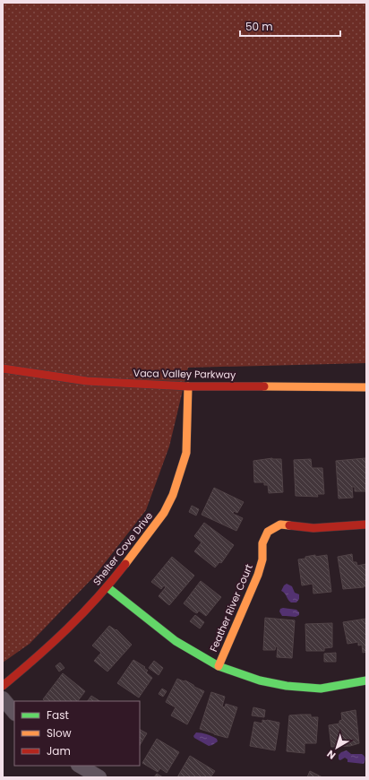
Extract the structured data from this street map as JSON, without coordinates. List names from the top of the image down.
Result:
{
  "streets": {
    "street": ["Vaca Valley Parkway", "Shelter Cove Drive", "Feather River Court"]
  },
  "crossings": [
    ["Vaca Valley Parkway", "Shelter Cove Drive"]
  ],
  "legend": ["Fast", "Slow", "Jam"],
  "scale_bar": "50 m",
  "north": "bottom left"
}
